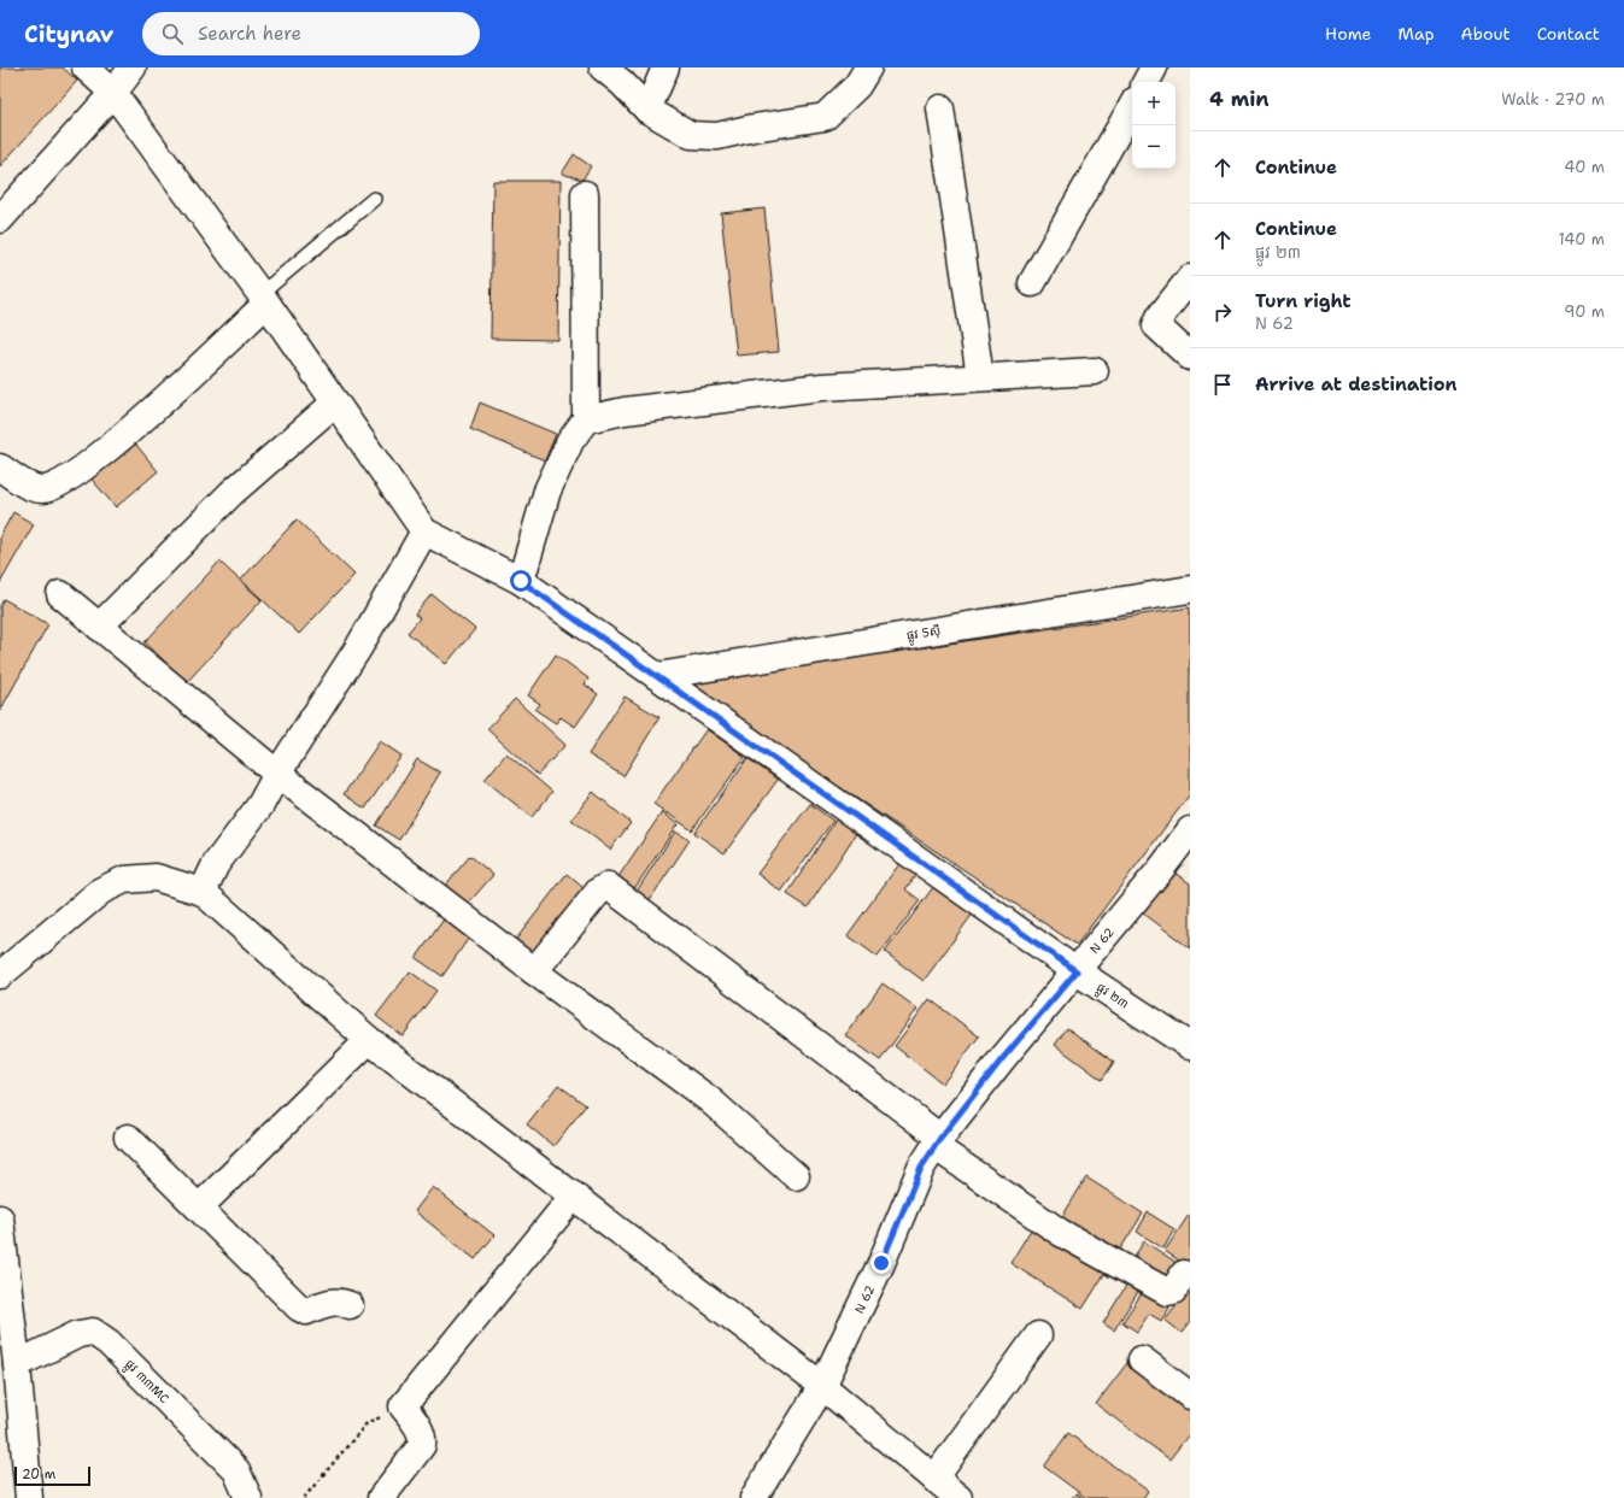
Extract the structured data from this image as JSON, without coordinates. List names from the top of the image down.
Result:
{
  "streets": {
    "street": [
      "ផ្លូវ 5ស៊ី",
      "N 62",
      "ផ្លូវ ២៣",
      "ផ្លូវ ៣៣MC"
    ]
  },
  "crossings": [
    ["ផ្លូវ 5ស៊ី", "ផ្លូវ ២៣"],
    ["N 62", "ផ្លូវ ២៣"]
  ],
  "scale_bar": "20 m",
  "page": {
    "header": "Citynav",
    "search": "Search here",
    "nav": [
      "Home",
      "Map",
      "About",
      "Contact"
    ],
    "heading": ["4 min", "Walk · 270 m"],
    "map_buttons": ["+", "−"],
    "list": [
      ["Continue", "40 m"],
      ["Continue", "ផ្លូវ ២៣", "140 m"],
      ["Turn right", "N 62", "90 m"],
      "Arrive at destination"
    ],
    "scale": "20 m"
  }
}
